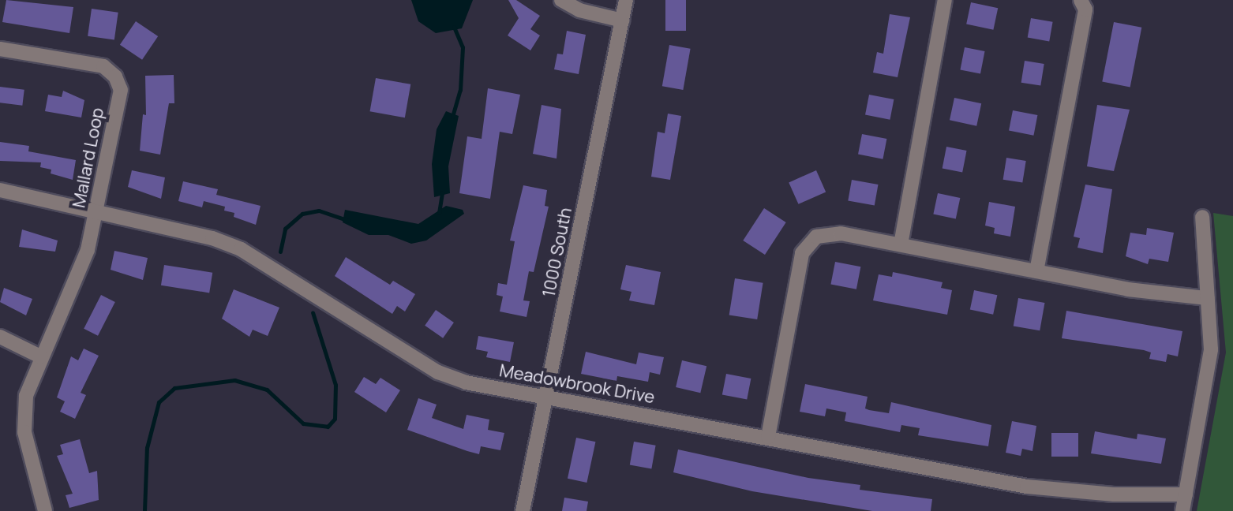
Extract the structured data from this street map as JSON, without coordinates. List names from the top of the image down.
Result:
{
  "streets": {
    "street": ["Mallard Loop", "1000 South", "Meadowbrook Drive"]
  },
  "crossings": [
    ["Mallard Loop", "Meadowbrook Drive"],
    ["1000 South", "Meadowbrook Drive"]
  ]
}
